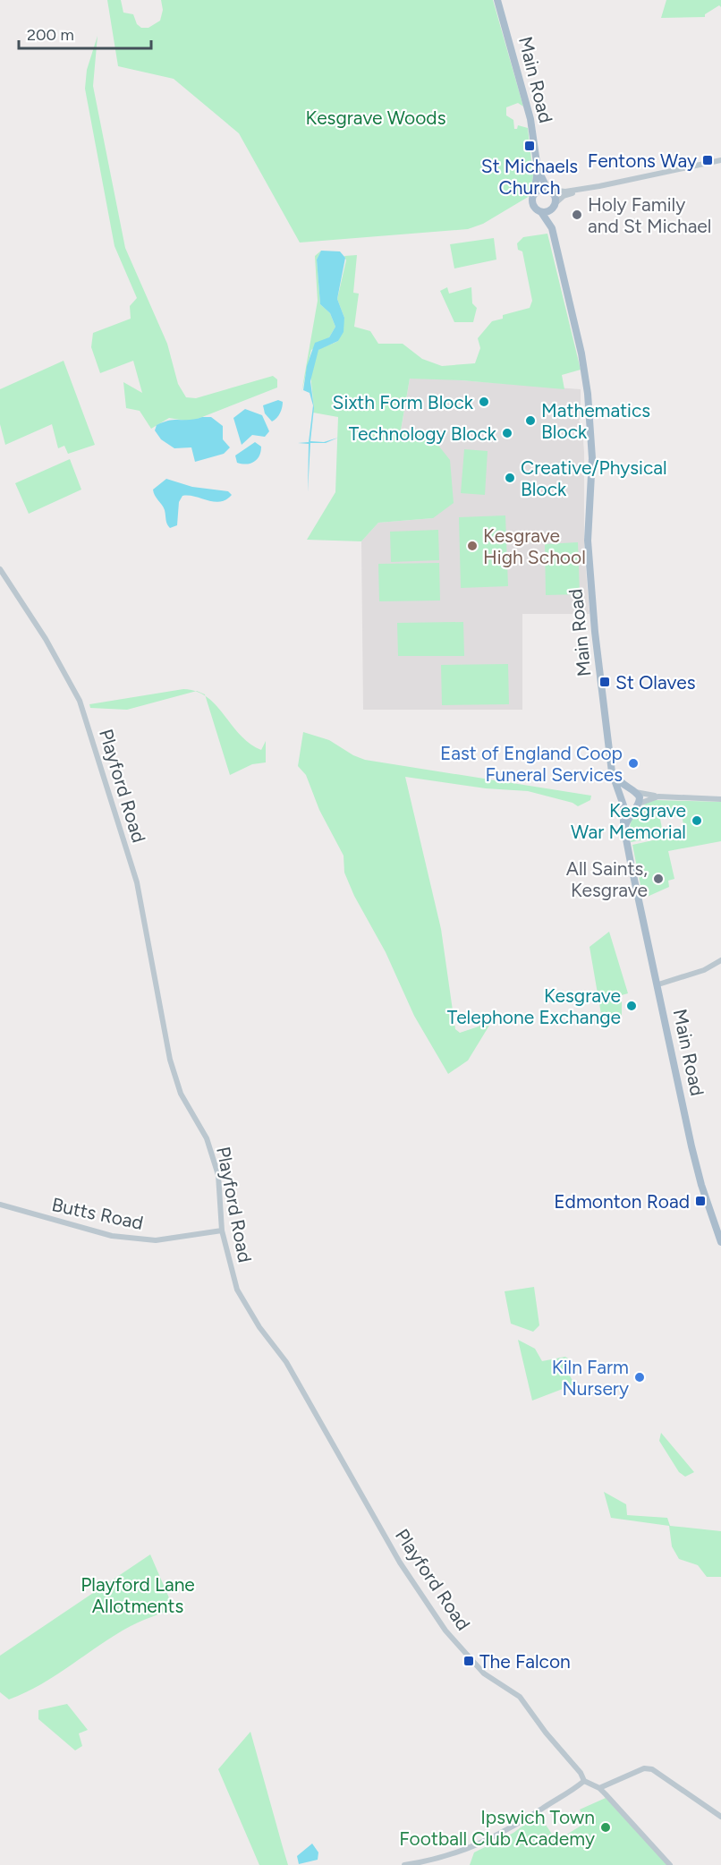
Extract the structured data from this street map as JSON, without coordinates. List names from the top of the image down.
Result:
{
  "streets": {
    "main road": ["Main Road"],
    "street": ["Playford Road", "Butts Road"]
  },
  "crossings": [
    ["Playford Road", "Butts Road"]
  ],
  "parks": ["Kesgrave Woods", "Playford Lane Allotments"],
  "places": {
    "transit": [
      "St Michaels Church",
      "Fentons Way",
      "St Olaves",
      "Edmonton Road",
      "The Falcon"
    ],
    "other": [
      "Holy Family and St Michael",
      "Sixth Form Block",
      "Mathematics Block",
      "Technology Block",
      "Creative/Physical Block",
      "Kesgrave High School",
      "East of England Coop Funeral Services",
      "Kesgrave War Memorial",
      "All Saints, Kesgrave",
      "Kesgrave Telephone Exchange",
      "Kiln Farm Nursery",
      "Ipswich Town Football Club Academy"
    ]
  },
  "scale_bar": "200 m"
}
